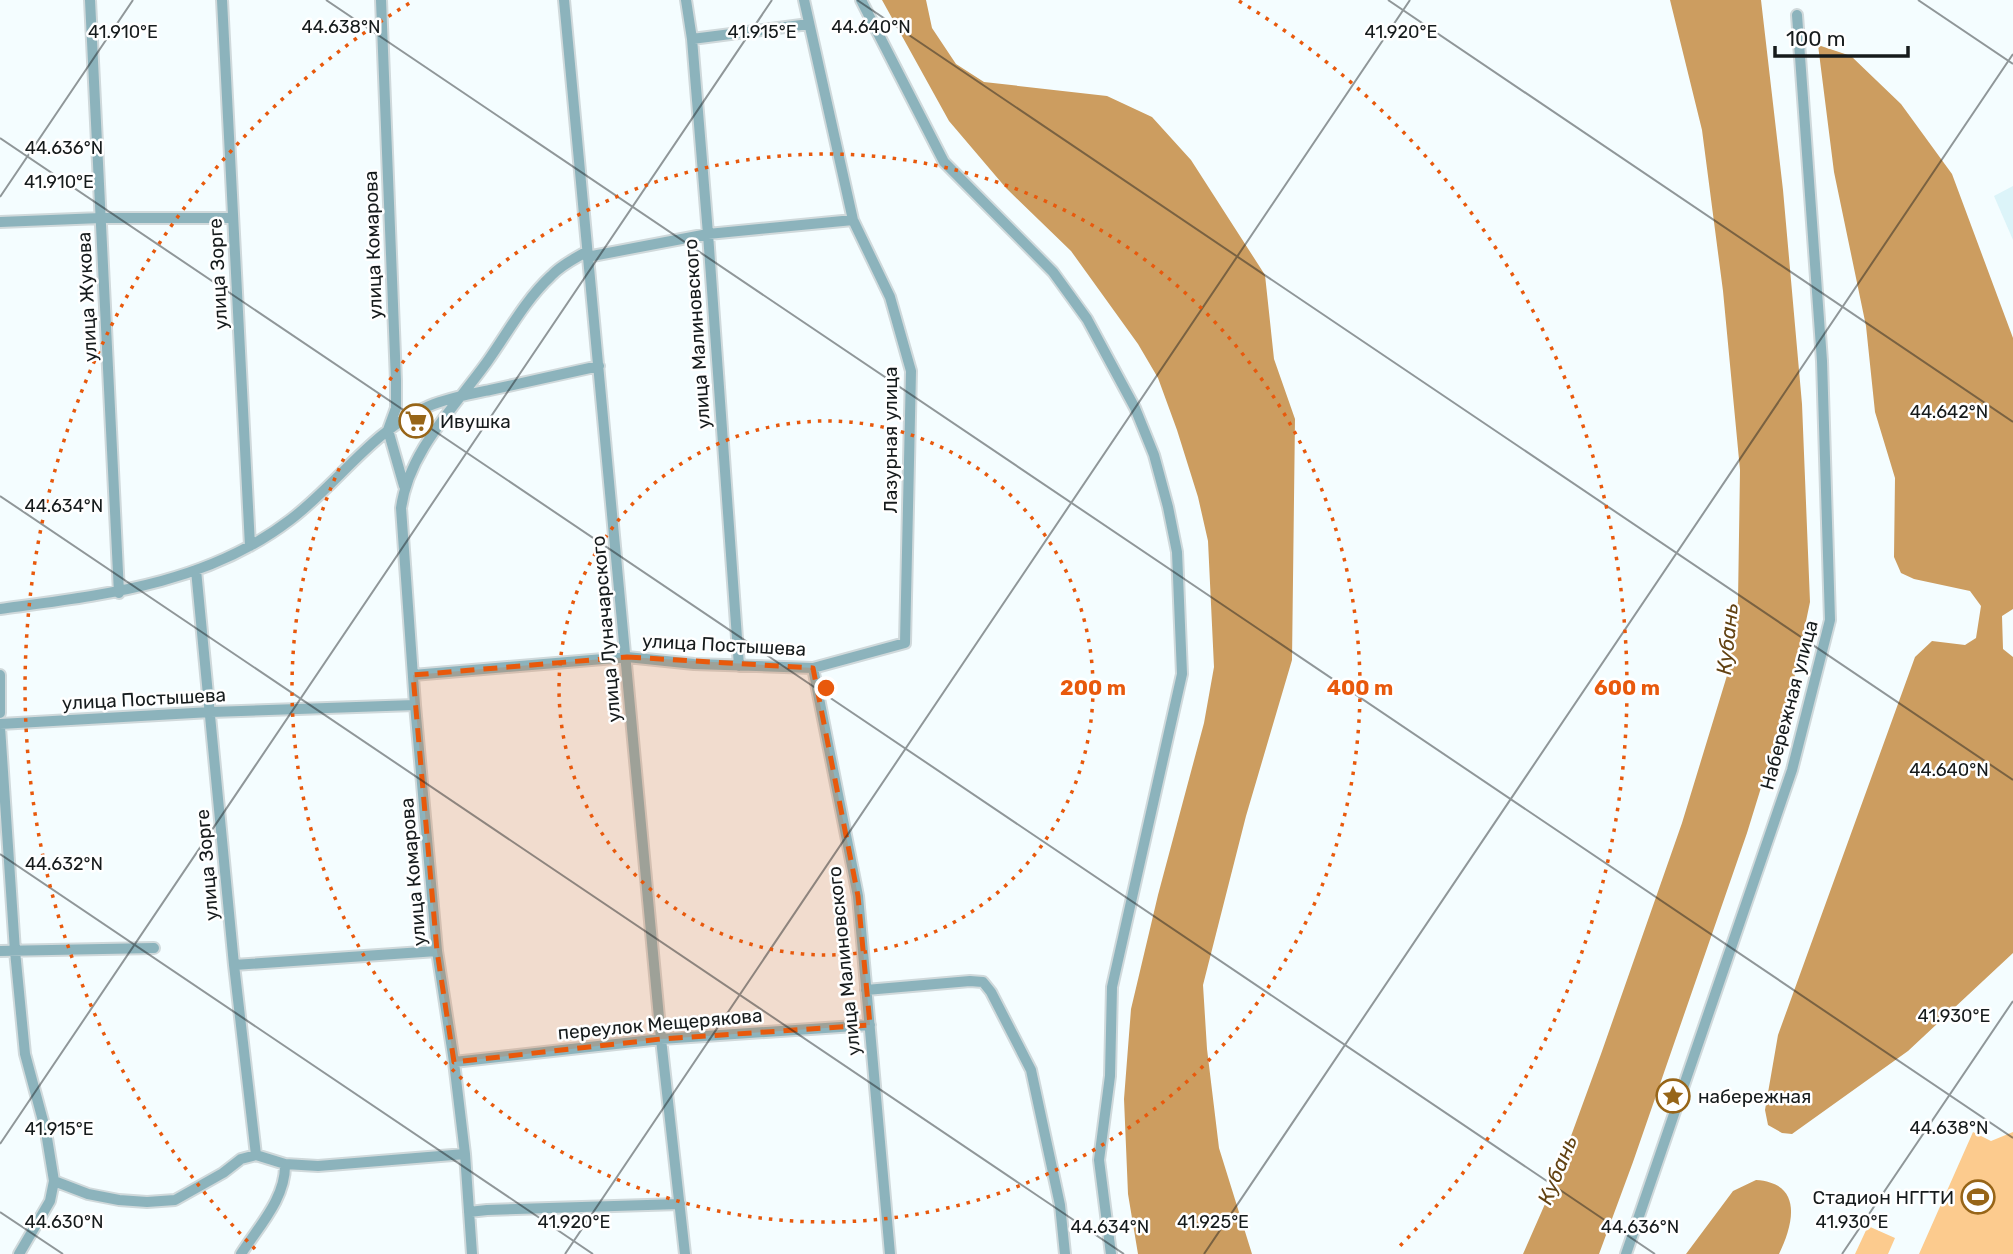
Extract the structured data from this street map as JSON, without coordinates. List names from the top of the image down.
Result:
{
  "streets": {
    "street": [
      "улица Комарова",
      "улица Зорге",
      "улица Жукова",
      "улица Малиновского",
      "Лазурная улица",
      "улица Луначарского",
      "улица Постышева",
      "Набережная улица",
      "переулок Мещерякова"
    ]
  },
  "crossings": [
    ["улица Комарова", "улица Луначарского"],
    ["улица Комарова", "улица Постышева"],
    ["улица Комарова", "переулок Мещерякова"],
    ["улица Зорге", "улица Постышева"],
    ["улица Малиновского", "улица Постышева"],
    ["улица Малиновского", "переулок Мещерякова"],
    ["Лазурная улица", "улица Постышева"],
    ["улица Луначарского", "улица Постышева"],
    ["улица Луначарского", "переулок Мещерякова"]
  ],
  "water": ["Кубань"],
  "places": {
    "supermarket": ["Ивушка"],
    "place": ["набережная"],
    "sports": ["Стадион НГГТИ"]
  },
  "scale_bar": "100 m",
  "coordinates": [
    "44.638°N",
    "44.640°N",
    "41.910°E",
    "41.915°E",
    "41.920°E",
    "44.636°N",
    "44.642°N",
    "44.634°N",
    "44.632°N",
    "41.930°E",
    "44.630°N",
    "41.925°E"
  ],
  "rings": ["200 m", "400 m", "600 m"]
}
